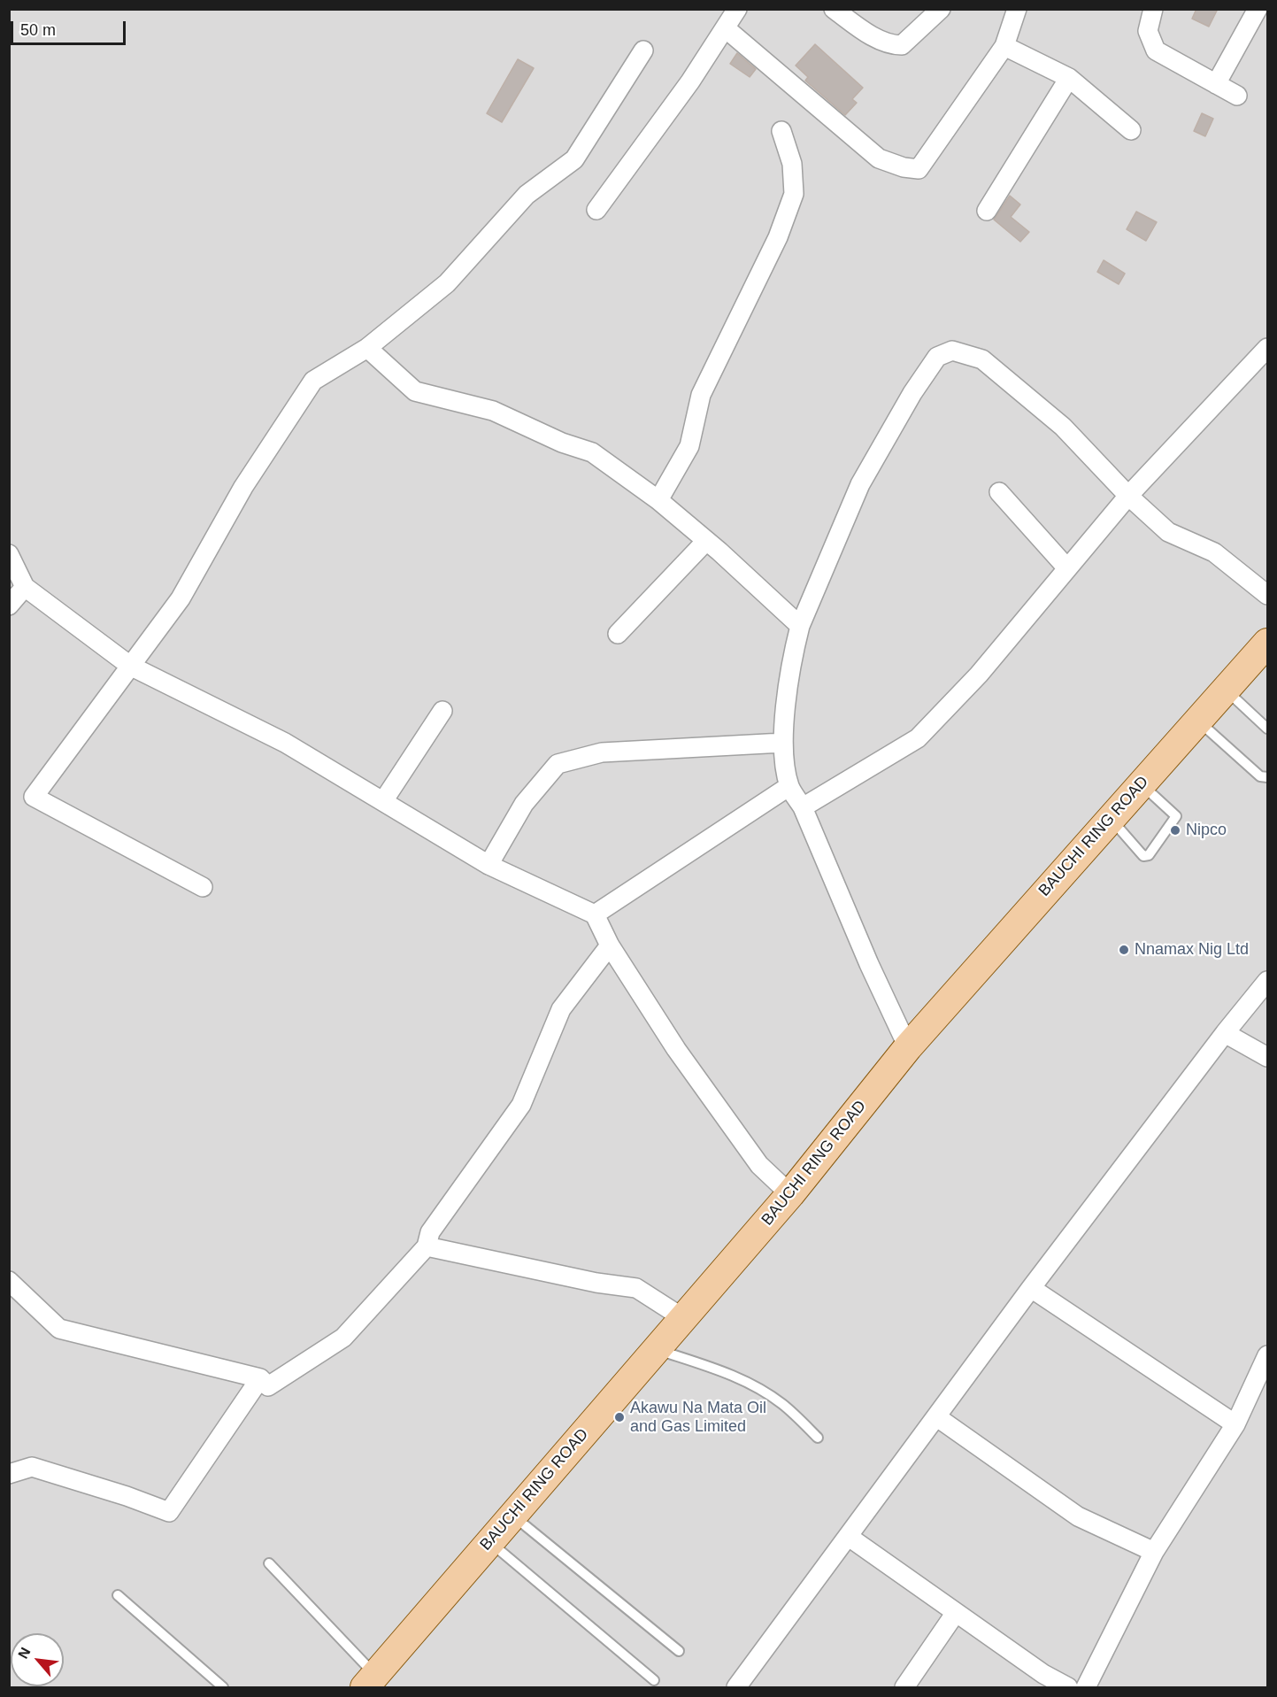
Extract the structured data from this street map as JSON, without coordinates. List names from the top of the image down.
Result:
{
  "streets": {
    "main road": ["BAUCHI RING ROAD"]
  },
  "places": ["Nipco", "Nnamax Nig Ltd", "Akawu Na Mata Oil and Gas Limited"],
  "scale_bar": "50 m",
  "north": "top left"
}
